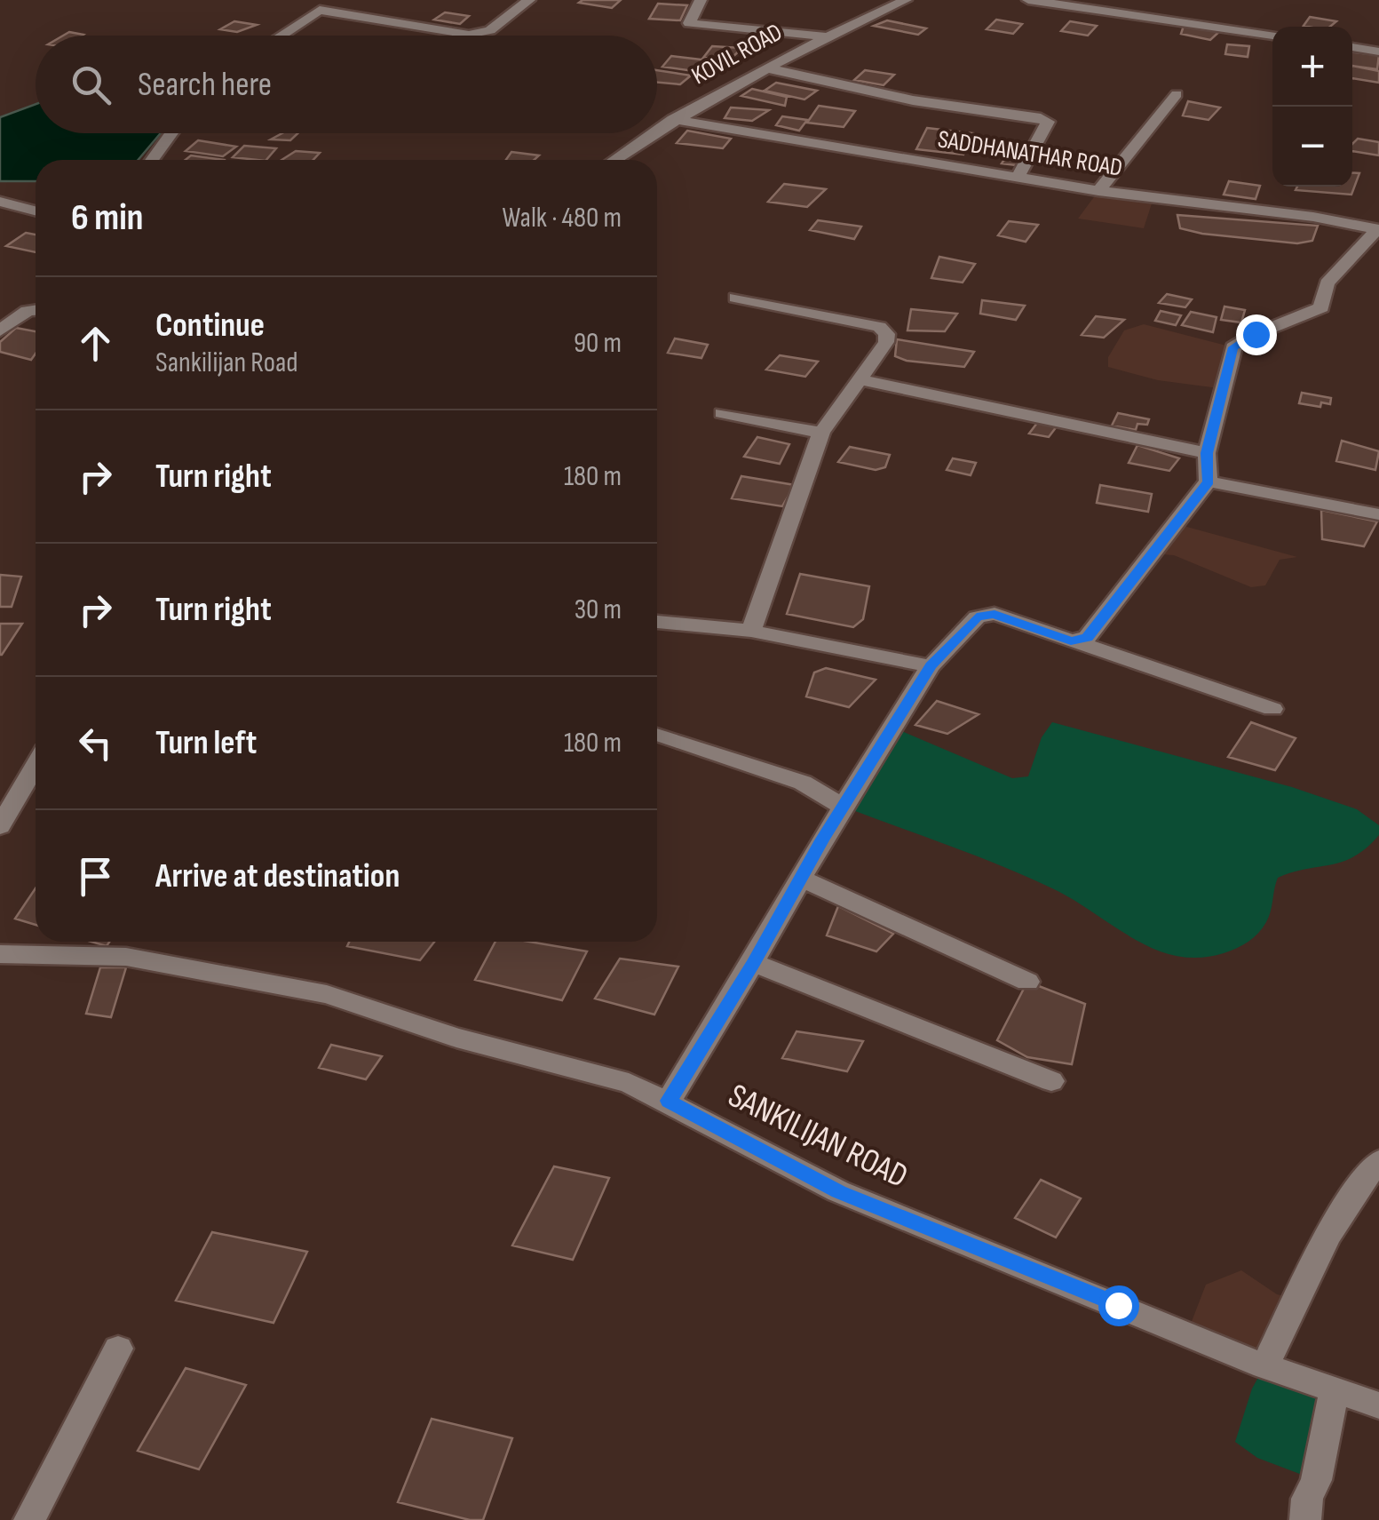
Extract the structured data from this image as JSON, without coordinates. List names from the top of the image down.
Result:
{
  "streets": {
    "street": ["KOVIL ROAD", "SADDHANATHAR ROAD", "SANKILIJAN ROAD"]
  },
  "crossings": [
    ["KOVIL ROAD", "SADDHANATHAR ROAD"]
  ],
  "page": {
    "map_buttons": ["+", "−"],
    "search": "Search here",
    "heading": ["6 min", "Walk · 480 m"],
    "list": [
      ["Continue", "Sankilijan Road", "90 m"],
      ["Turn right", "180 m"],
      ["Turn right", "30 m"],
      ["Turn left", "180 m"],
      "Arrive at destination"
    ]
  }
}
